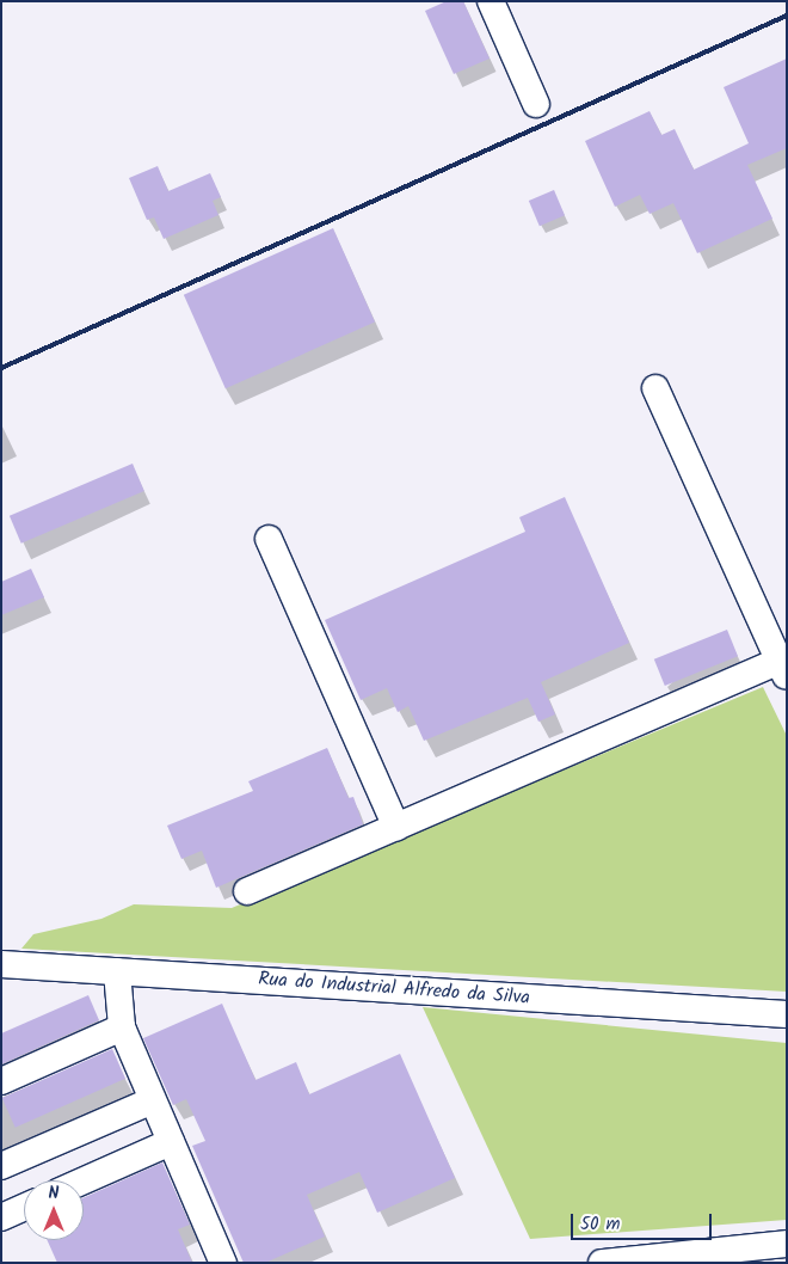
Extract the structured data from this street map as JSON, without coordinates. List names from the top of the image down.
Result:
{
  "streets": {
    "street": ["Rua do Industrial Alfredo da Silva"]
  },
  "scale_bar": "50 m",
  "north": "top"
}
